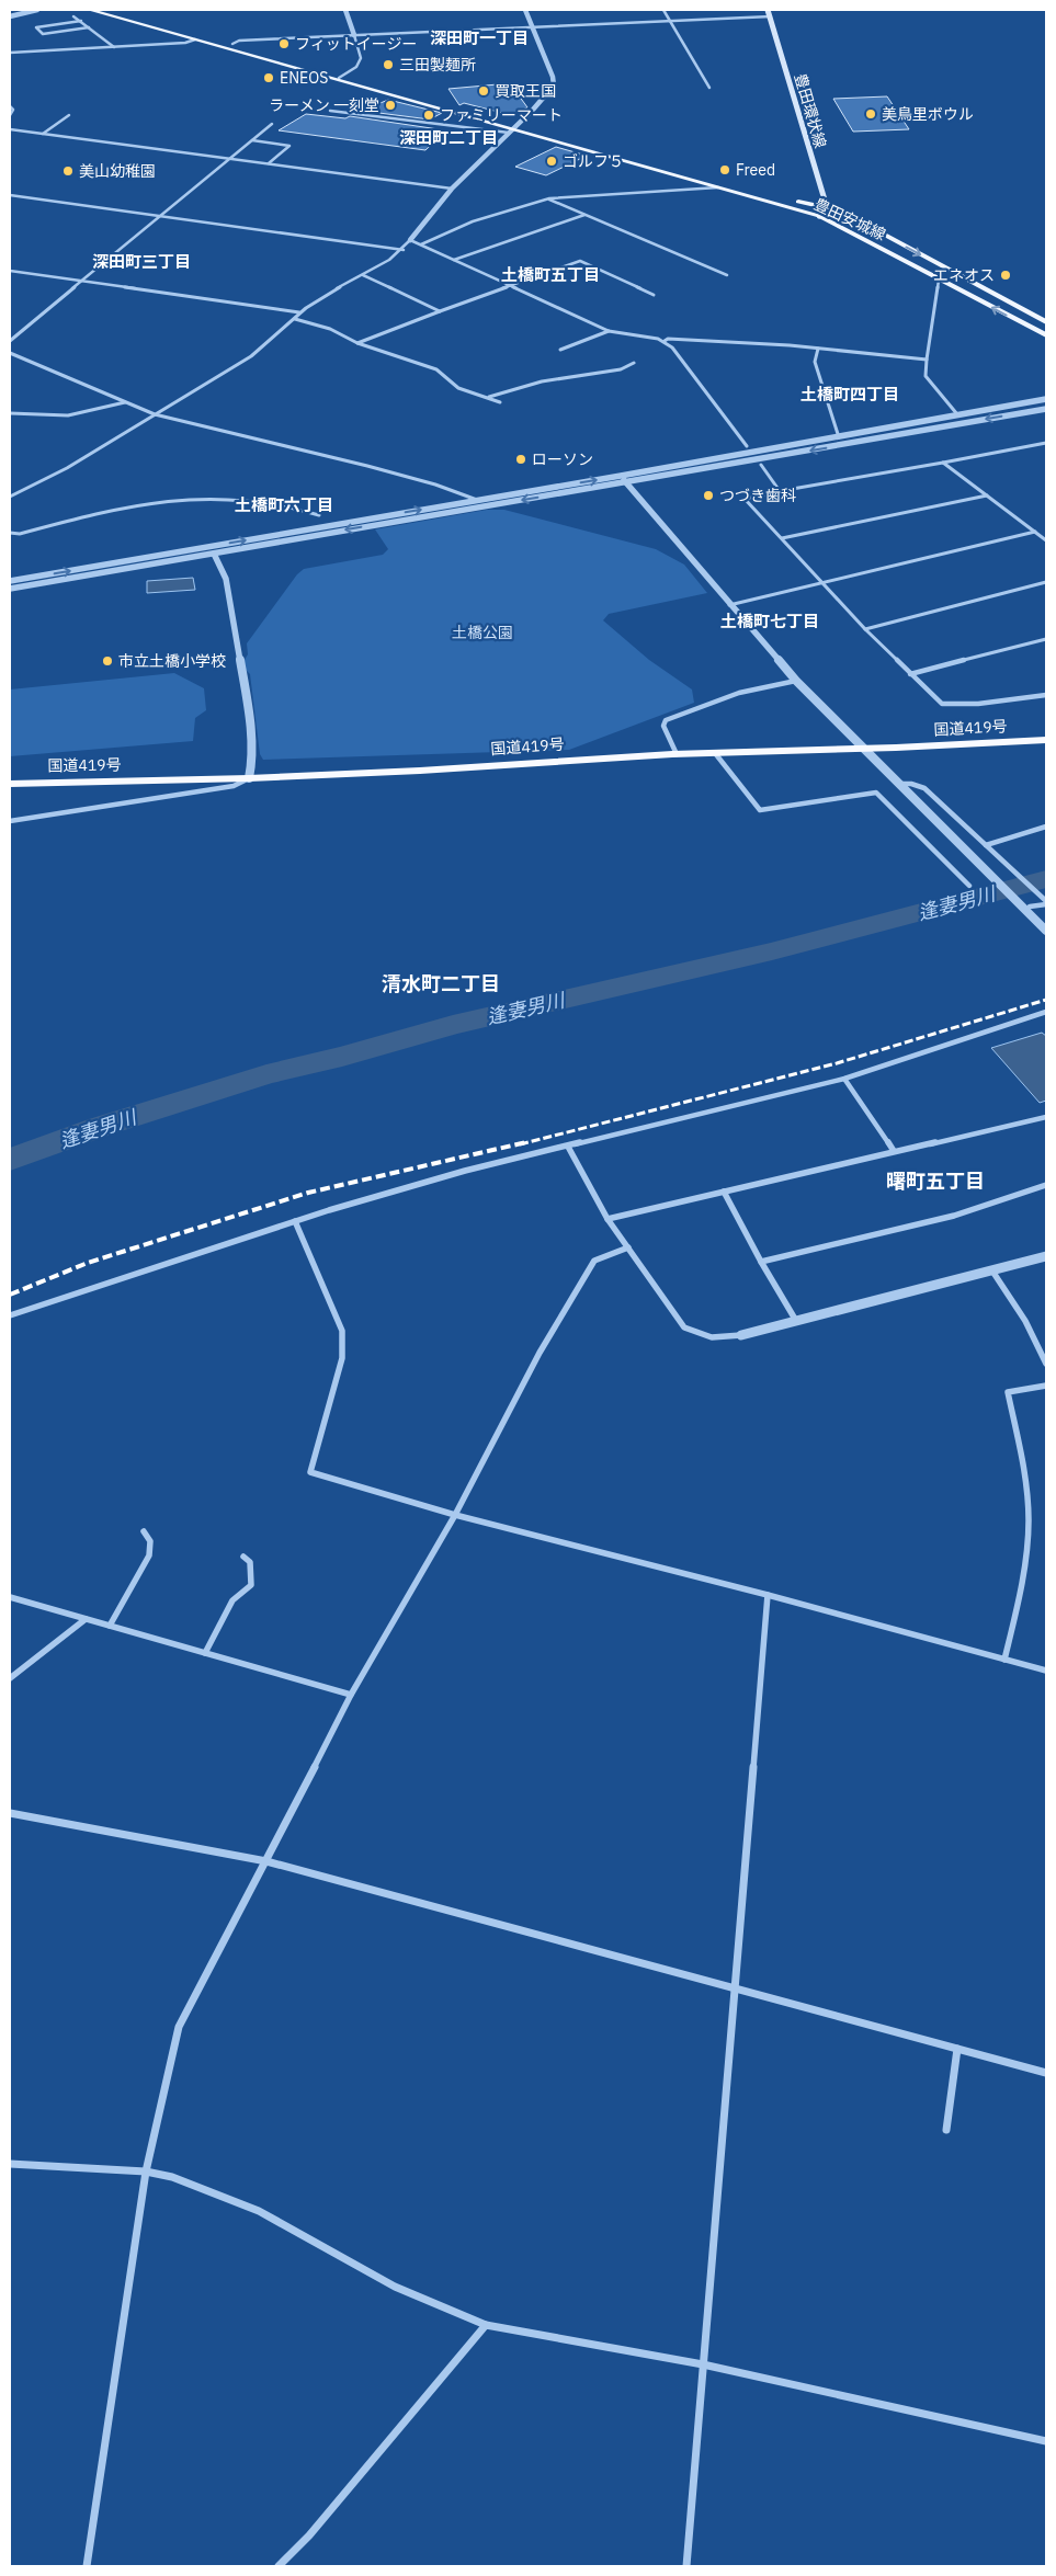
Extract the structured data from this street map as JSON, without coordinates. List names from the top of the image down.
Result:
{
  "streets": {
    "highway": ["国道419号"],
    "main road": ["豊田環状線", "豊田安城線"]
  },
  "crossings": [
    ["豊田環状線", "豊田安城線"]
  ],
  "districts": [
    "深田町一丁目",
    "深田町二丁目",
    "深田町三丁目",
    "土橋町五丁目",
    "土橋町四丁目",
    "土橋町六丁目",
    "土橋町七丁目",
    "清水町二丁目",
    "曙町五丁目"
  ],
  "water": ["逢妻男川"],
  "parks": ["土橋公園"],
  "places": [
    "フィットイージー",
    "三田製麺所",
    "ENEOS",
    "買取王国",
    "ラーメン 一刻堂",
    "美鳥里ボウル",
    "ファミリーマート",
    "ゴルフ５",
    "Freed",
    "美山幼稚園",
    "エネオス",
    "ローソン",
    "つづき歯科",
    "市立土橋小学校"
  ]
}
